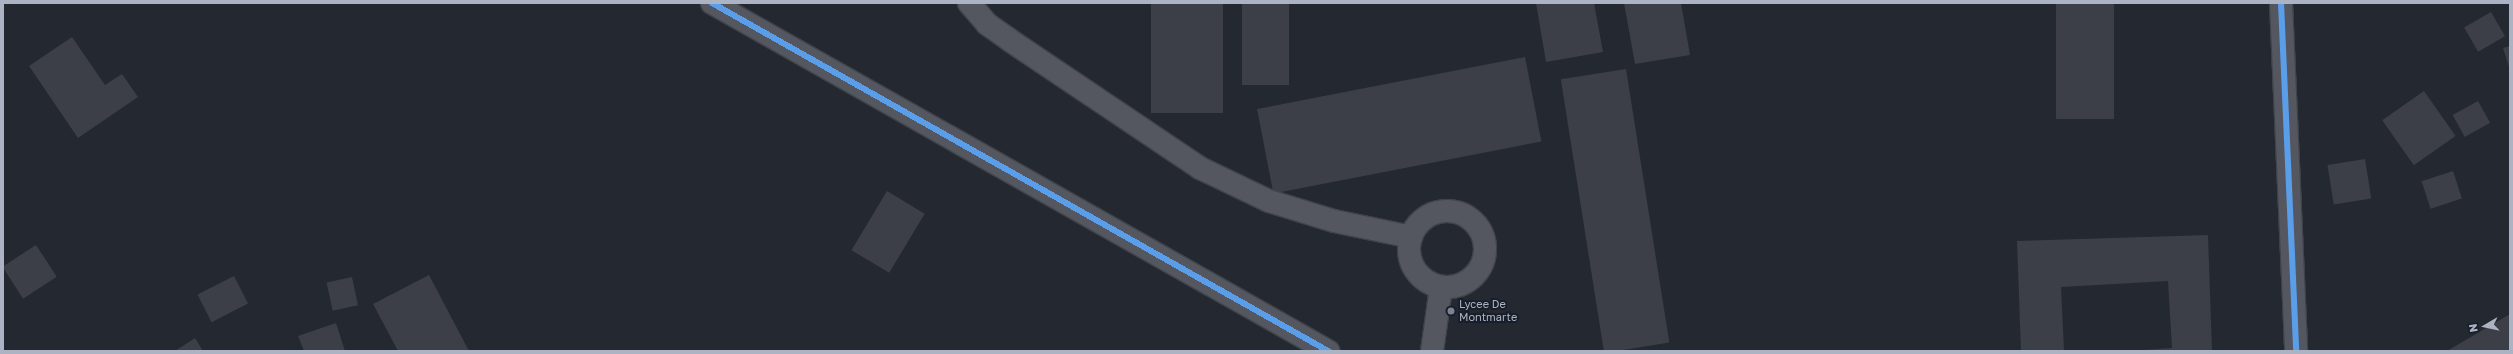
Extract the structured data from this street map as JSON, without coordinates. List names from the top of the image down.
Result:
{
  "places": ["Lycee De Montmarte"],
  "north": "left"
}
